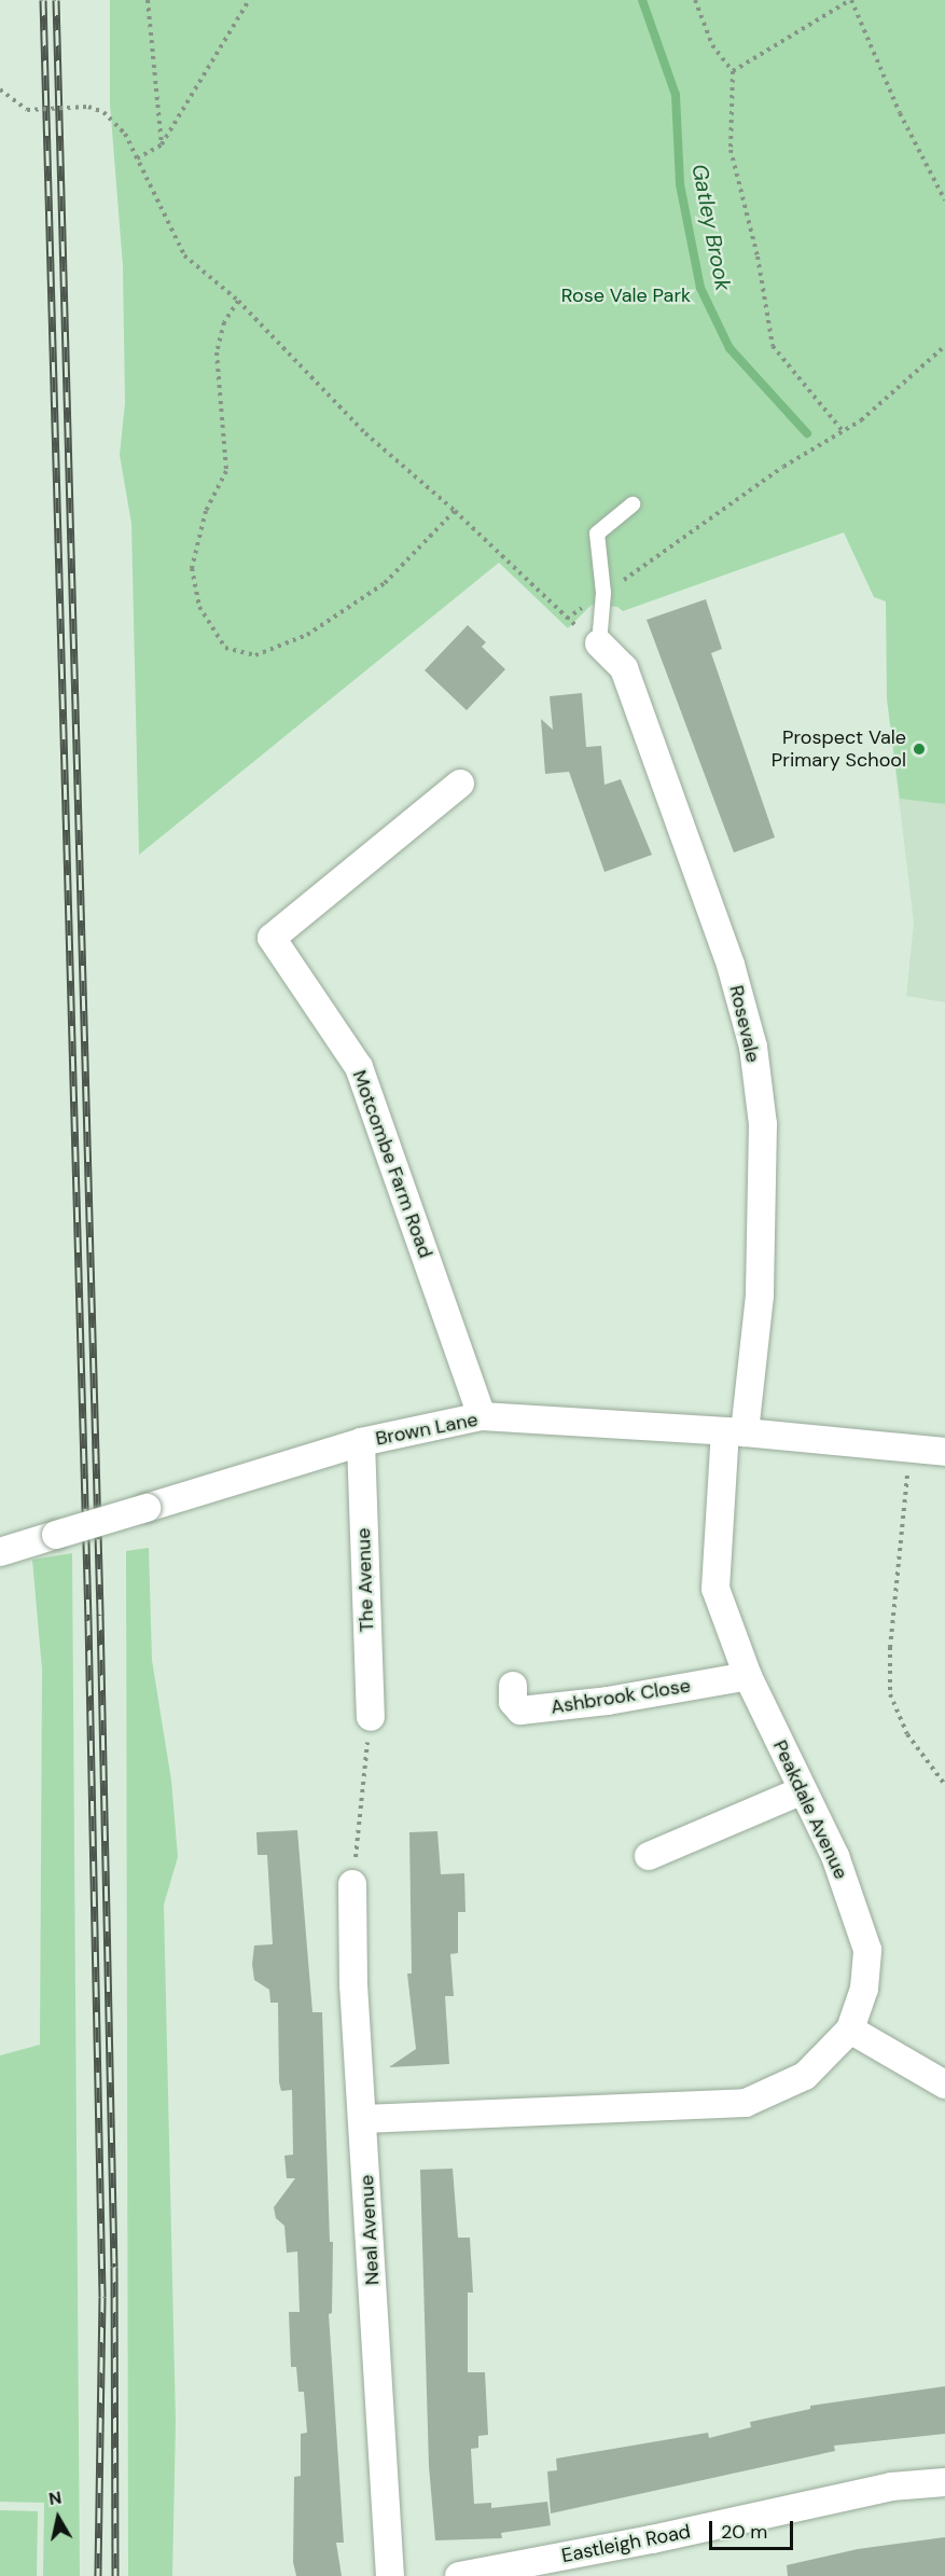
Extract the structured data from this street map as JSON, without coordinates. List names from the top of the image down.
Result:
{
  "streets": {
    "street": [
      "Rosevale",
      "Motcombe Farm Road",
      "Brown Lane",
      "The Avenue",
      "Ashbrook Close",
      "Peakdale Avenue",
      "Neal Avenue",
      "Eastleigh Road"
    ]
  },
  "crossings": [
    ["Rosevale", "Brown Lane"],
    ["Rosevale", "Peakdale Avenue"],
    ["Motcombe Farm Road", "Brown Lane"],
    ["Brown Lane", "The Avenue"],
    ["Brown Lane", "Peakdale Avenue"],
    ["Ashbrook Close", "Peakdale Avenue"],
    ["Peakdale Avenue", "Neal Avenue"]
  ],
  "water": ["Gatley Brook"],
  "parks": ["Rose Vale Park"],
  "places": ["Prospect Vale Primary School"],
  "scale_bar": "20 m",
  "north": "top"
}
